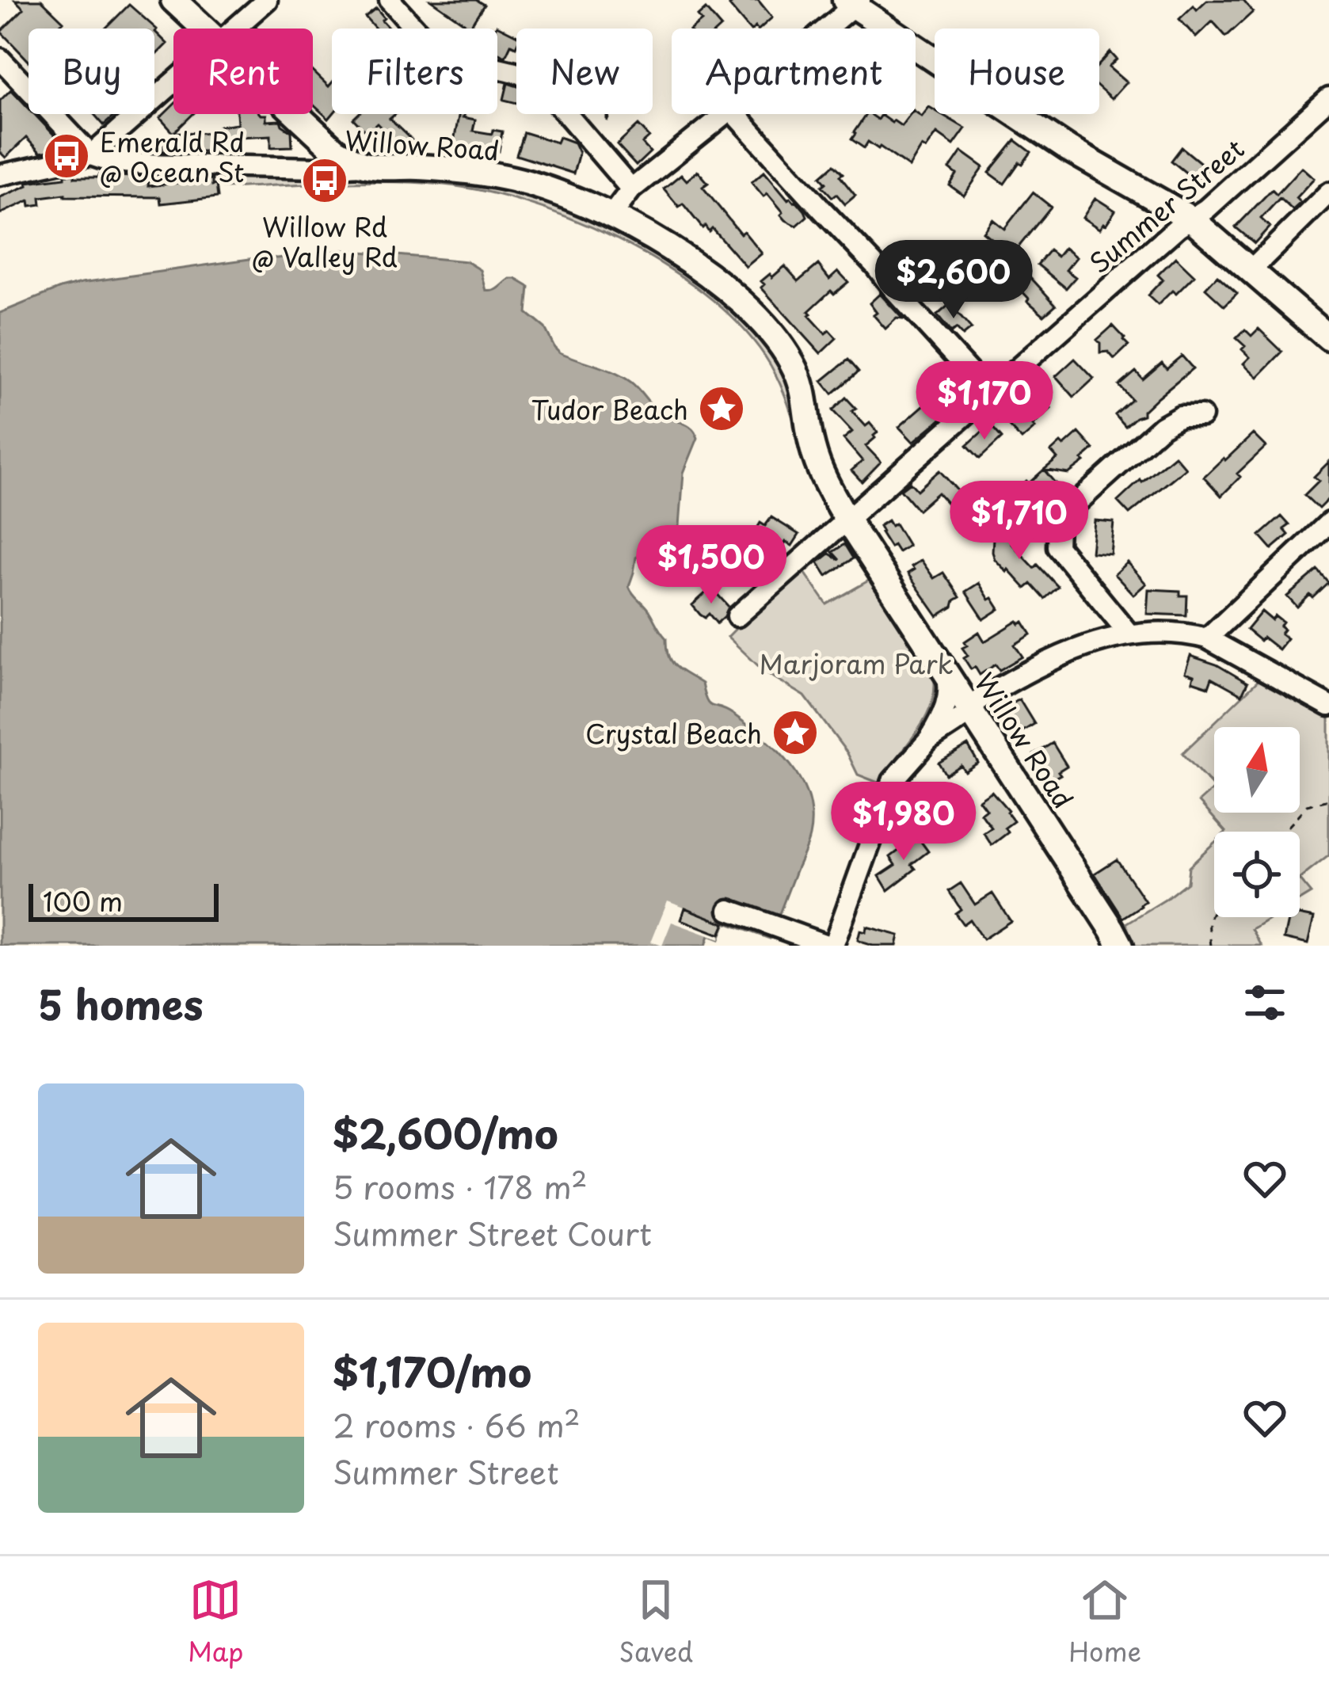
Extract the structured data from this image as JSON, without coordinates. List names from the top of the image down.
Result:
{
  "streets": {
    "main road": ["Willow Road"],
    "street": ["Summer Street"]
  },
  "crossings": [
    ["Willow Road", "Summer Street"]
  ],
  "parks": ["Marjoram Park"],
  "places": {
    "bus stop": ["Emerald Rd @ Ocean St", "Willow Rd @ Valley Rd"],
    "place": ["Tudor Beach", "Crystal Beach"]
  },
  "scale_bar": "100 m",
  "north": "top",
  "page": {
    "chip": [
      "Buy",
      "Rent",
      "Filters",
      "New",
      "Apartment",
      "House"
    ],
    "price": [
      "$2,600",
      "$1,170",
      "$1,710",
      "$1,500",
      "$1,980"
    ],
    "scale": "100 m",
    "heading": "5 homes",
    "list": [
      {
        "name": "$2,600/mo",
        "note": "5 rooms · 178 m² · Summer Street Court"
      },
      {
        "name": "$1,170/mo",
        "note": "2 rooms · 66 m² · Summer Street"
      }
    ],
    "tabs": ["Map", "Saved", "Home"]
  }
}
